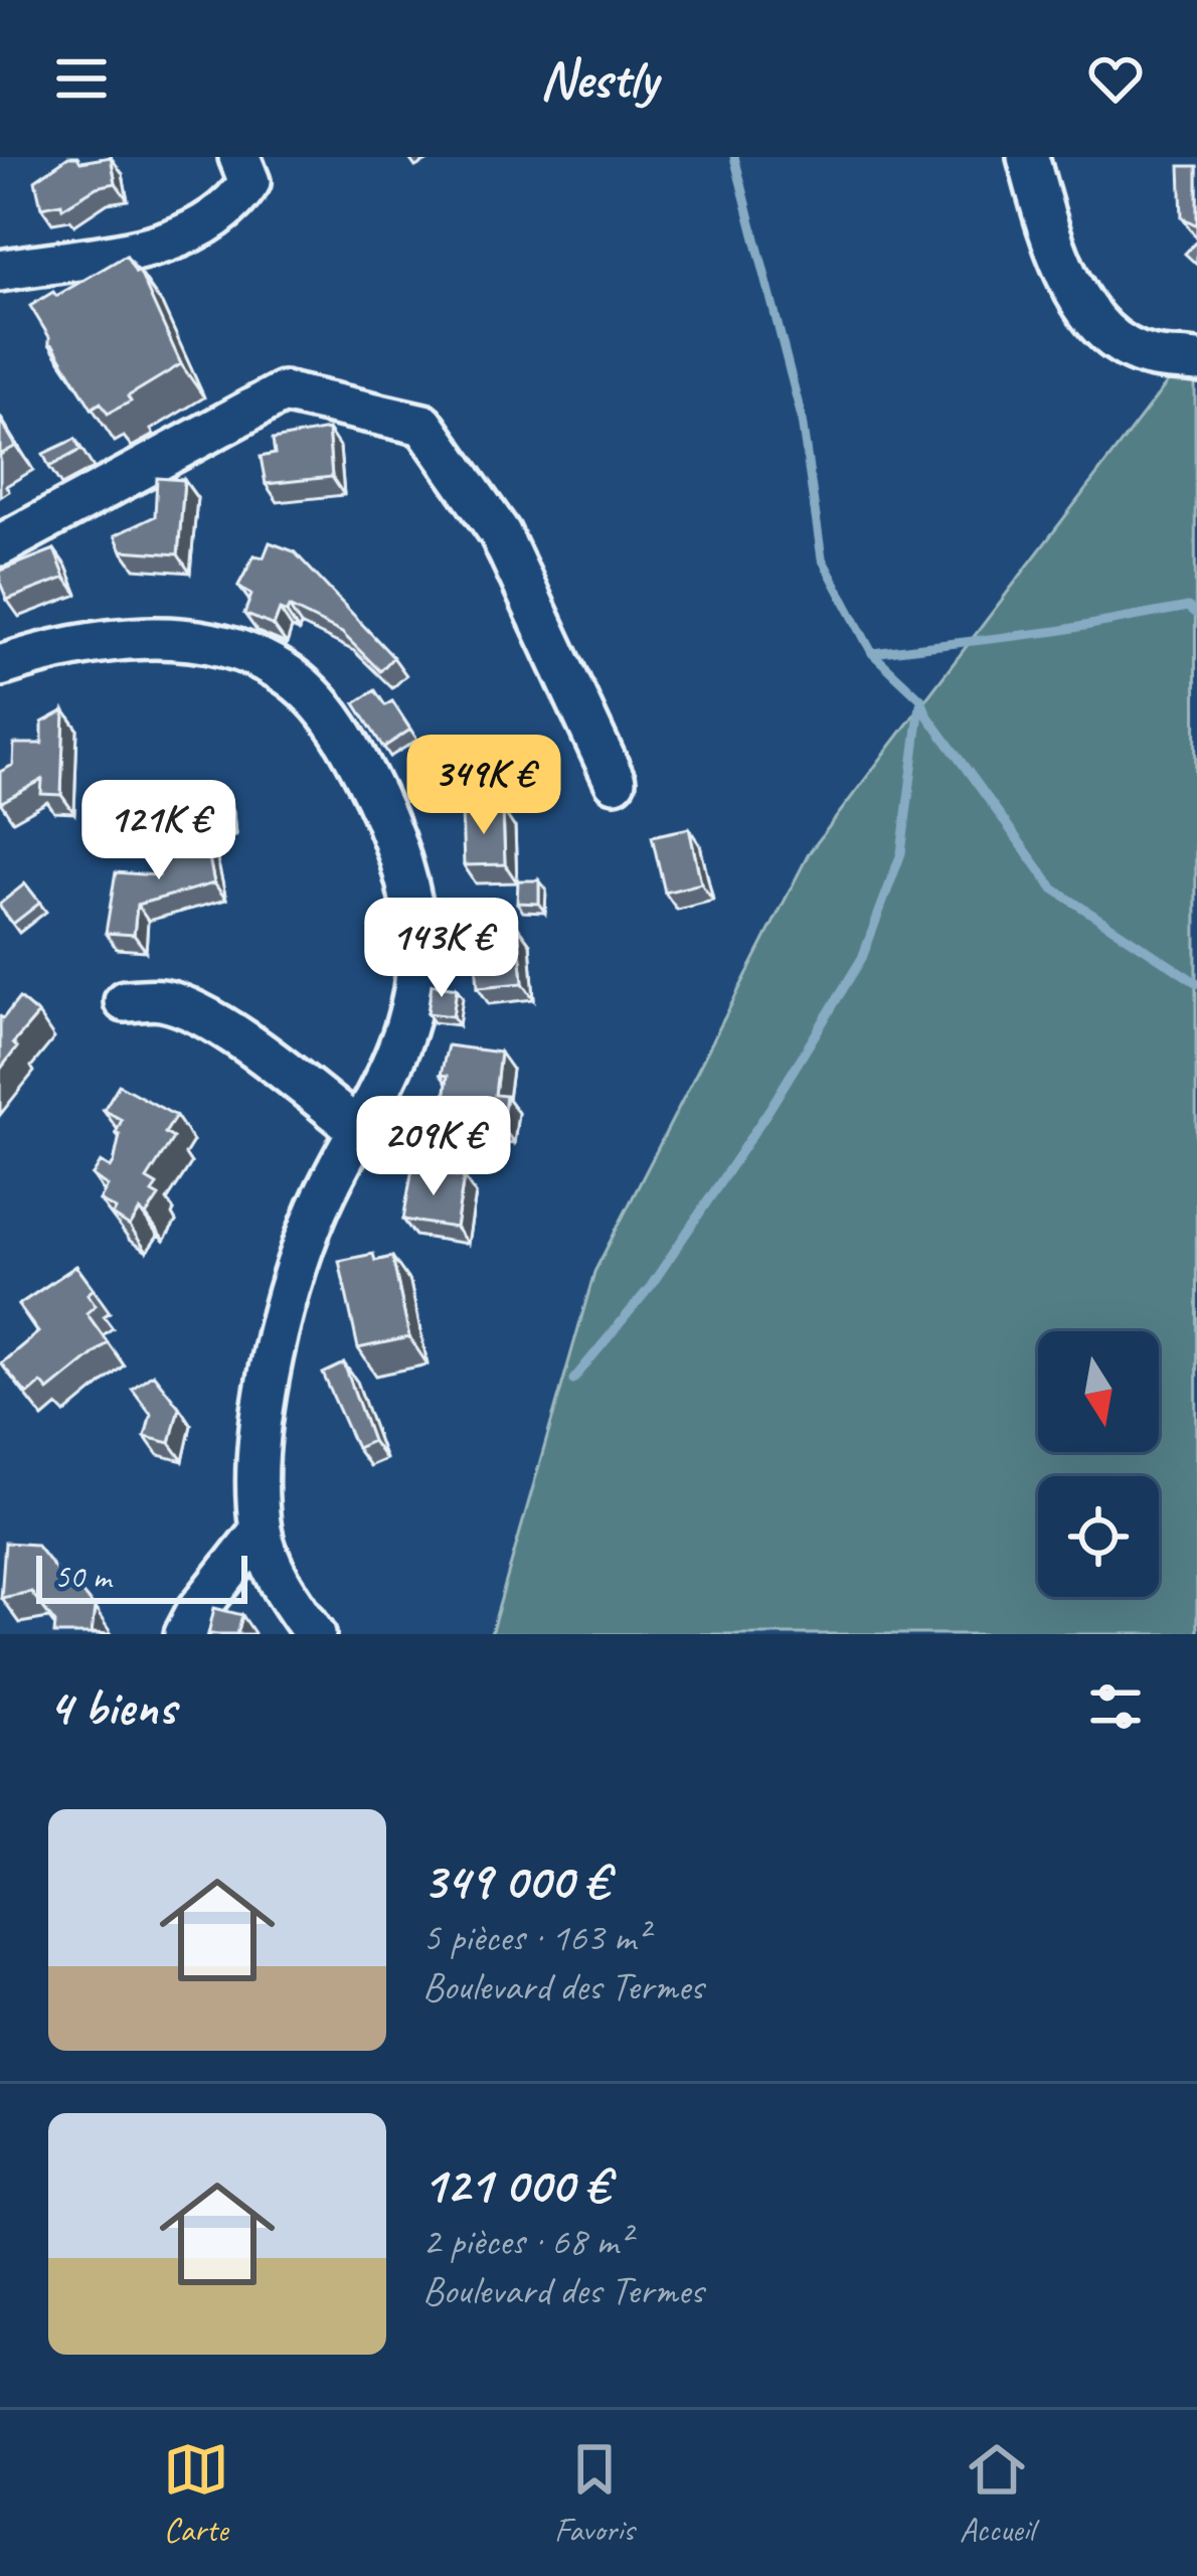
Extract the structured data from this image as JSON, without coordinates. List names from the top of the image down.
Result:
{
  "scale_bar": "50 m",
  "north": "bottom",
  "page": {
    "header": "Nestly",
    "price": [
      "349K €",
      "121K €",
      "143K €",
      "209K €"
    ],
    "scale": "50 m",
    "heading": "4 biens",
    "list": [
      {
        "name": "349 000 €",
        "note": "5 pièces · 163 m² · Boulevard des Termes"
      },
      {
        "name": "121 000 €",
        "note": "2 pièces · 68 m² · Boulevard des Termes"
      }
    ],
    "tabs": ["Carte", "Favoris", "Accueil"]
  }
}
